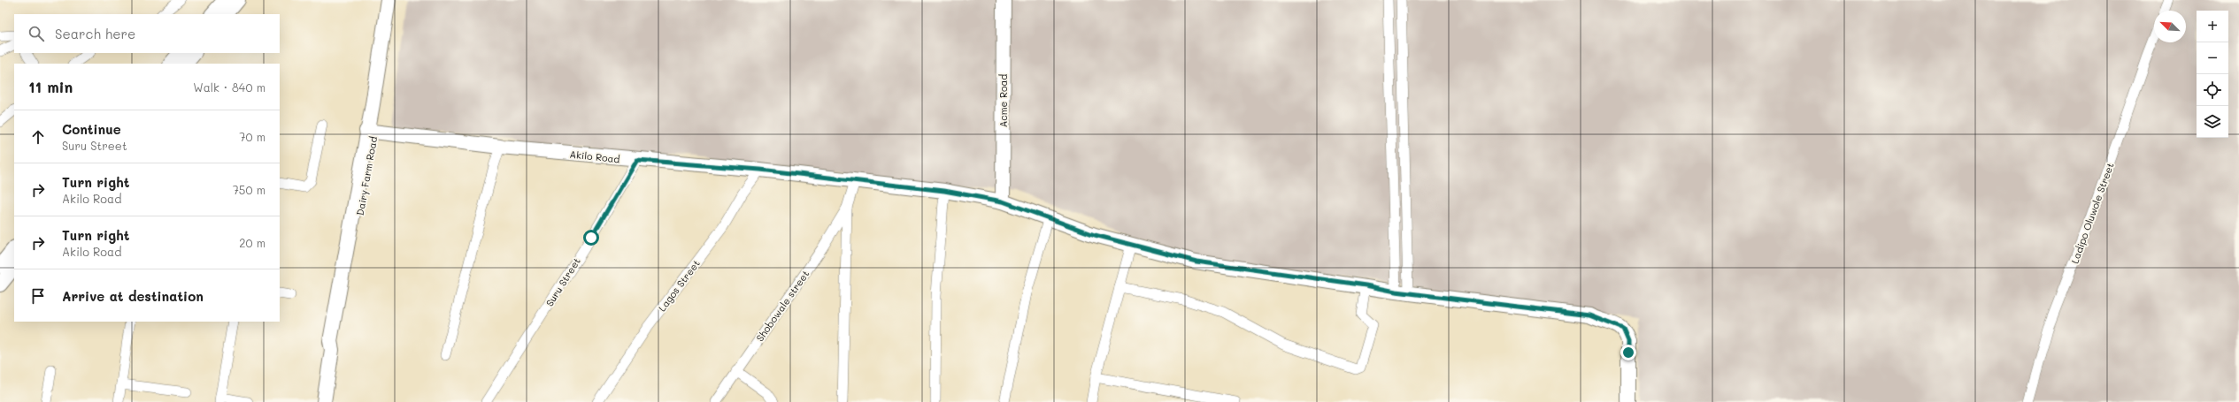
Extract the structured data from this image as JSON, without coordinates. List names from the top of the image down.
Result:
{
  "streets": {
    "street": [
      "Acme Road",
      "Akilo Road",
      "Dairy Farm Road",
      "Ladipo Oluwole Street",
      "Suru Street",
      "Lagos Street",
      "Shobowale street"
    ]
  },
  "crossings": [
    ["Acme Road", "Akilo Road"],
    ["Akilo Road", "Dairy Farm Road"],
    ["Akilo Road", "Suru Street"],
    ["Akilo Road", "Lagos Street"]
  ],
  "north": "top left",
  "page": {
    "map_buttons": ["+", "−"],
    "search": "Search here",
    "heading": ["11 min", "Walk · 840 m"],
    "list": [
      ["Continue", "Suru Street", "70 m"],
      ["Turn right", "Akilo Road", "750 m"],
      ["Turn right", "Akilo Road", "20 m"],
      "Arrive at destination"
    ]
  }
}
